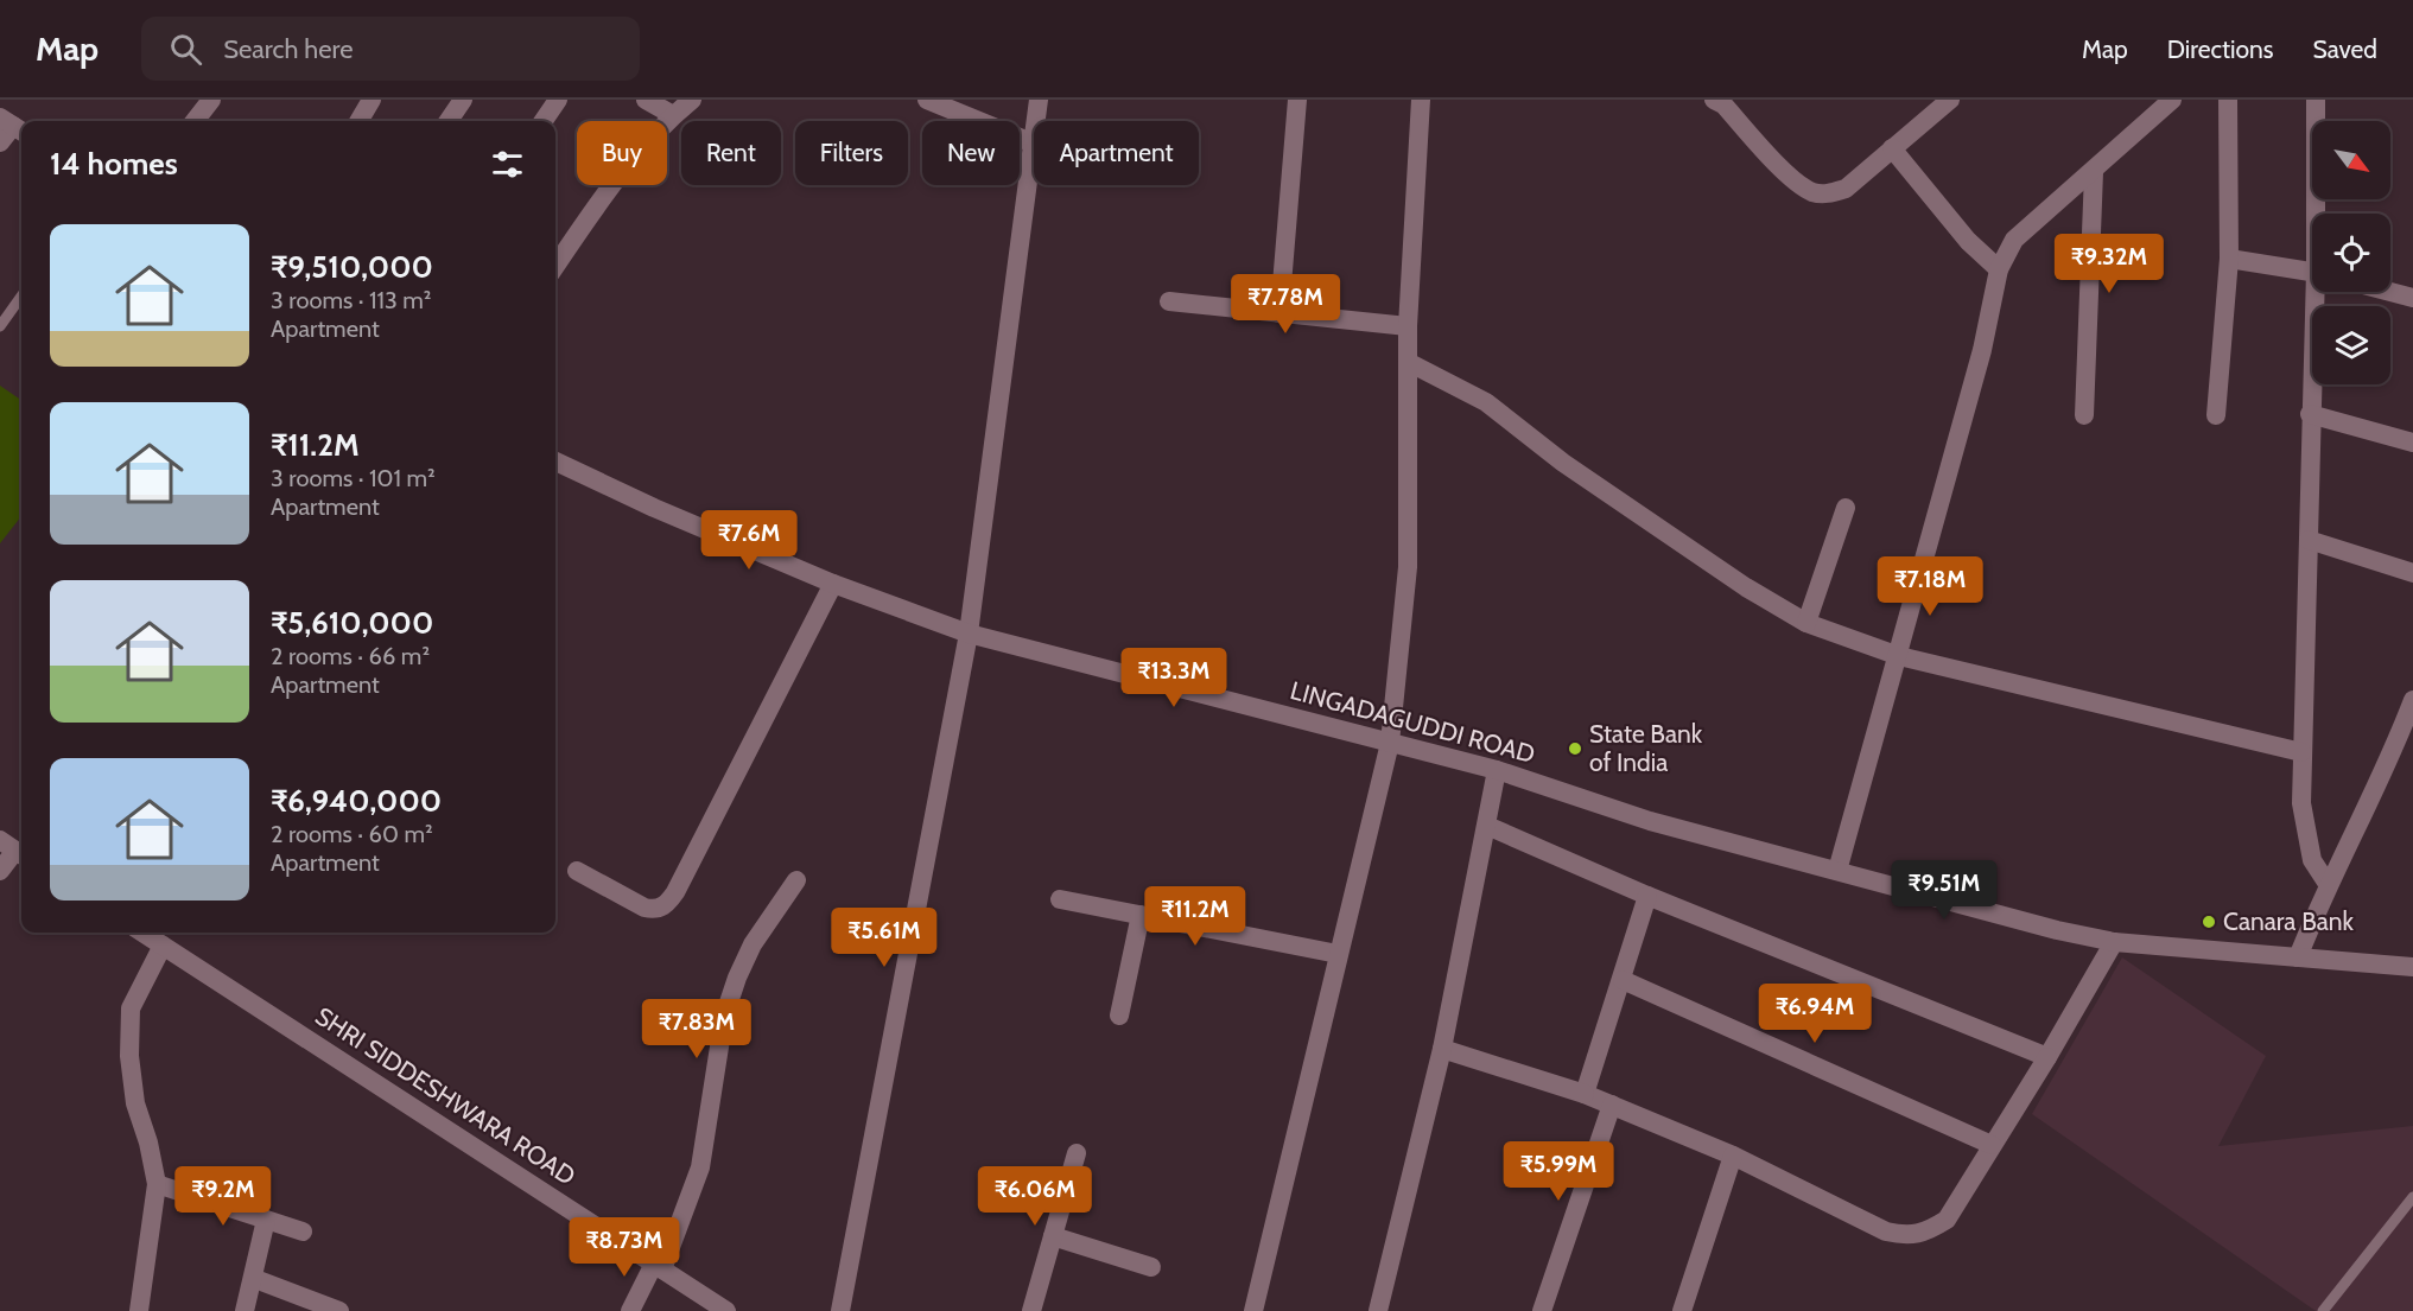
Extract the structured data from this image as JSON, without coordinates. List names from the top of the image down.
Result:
{
  "streets": {
    "street": ["LINGADAGUDDI ROAD", "SHRI SIDDESHWARA ROAD"]
  },
  "places": ["State Bank of India", "Canara Bank"],
  "north": "bottom right",
  "page": {
    "header": "Map",
    "search": "Search here",
    "nav": ["Map", "Directions", "Saved"],
    "chip": [
      "Buy",
      "Rent",
      "Filters",
      "New",
      "Apartment"
    ],
    "heading": "14 homes",
    "list": [
      {
        "name": "₹9,510,000",
        "note": "3 rooms · 113 m² · Apartment"
      },
      {
        "name": "₹11.2M",
        "note": "3 rooms · 101 m² · Apartment"
      },
      {
        "name": "₹5,610,000",
        "note": "2 rooms · 66 m² · Apartment"
      },
      {
        "name": "₹6,940,000",
        "note": "2 rooms · 60 m² · Apartment"
      }
    ],
    "price": [
      "₹9.32M",
      "₹7.78M",
      "₹7.6M",
      "₹7.18M",
      "₹13.3M",
      "₹9.51M",
      "₹11.2M",
      "₹5.61M",
      "₹6.94M",
      "₹7.83M",
      "₹5.99M",
      "₹9.2M",
      "₹6.06M",
      "₹8.73M"
    ]
  }
}
